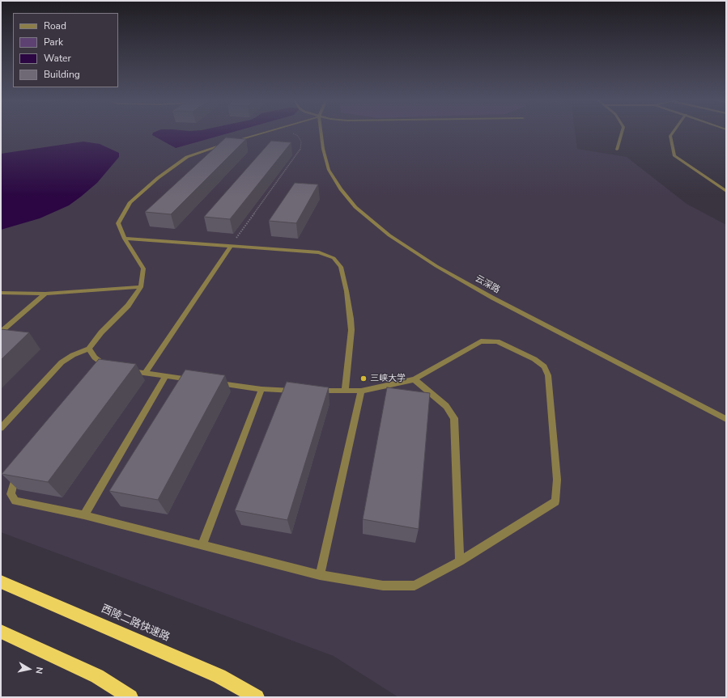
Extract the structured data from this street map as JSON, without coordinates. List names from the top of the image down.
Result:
{
  "streets": {
    "highway": ["西陵二路快速路"],
    "street": ["云深路"]
  },
  "places": ["三峡大学"],
  "legend": [
    "Road",
    "Park",
    "Water",
    "Building"
  ],
  "north": "right"
}
